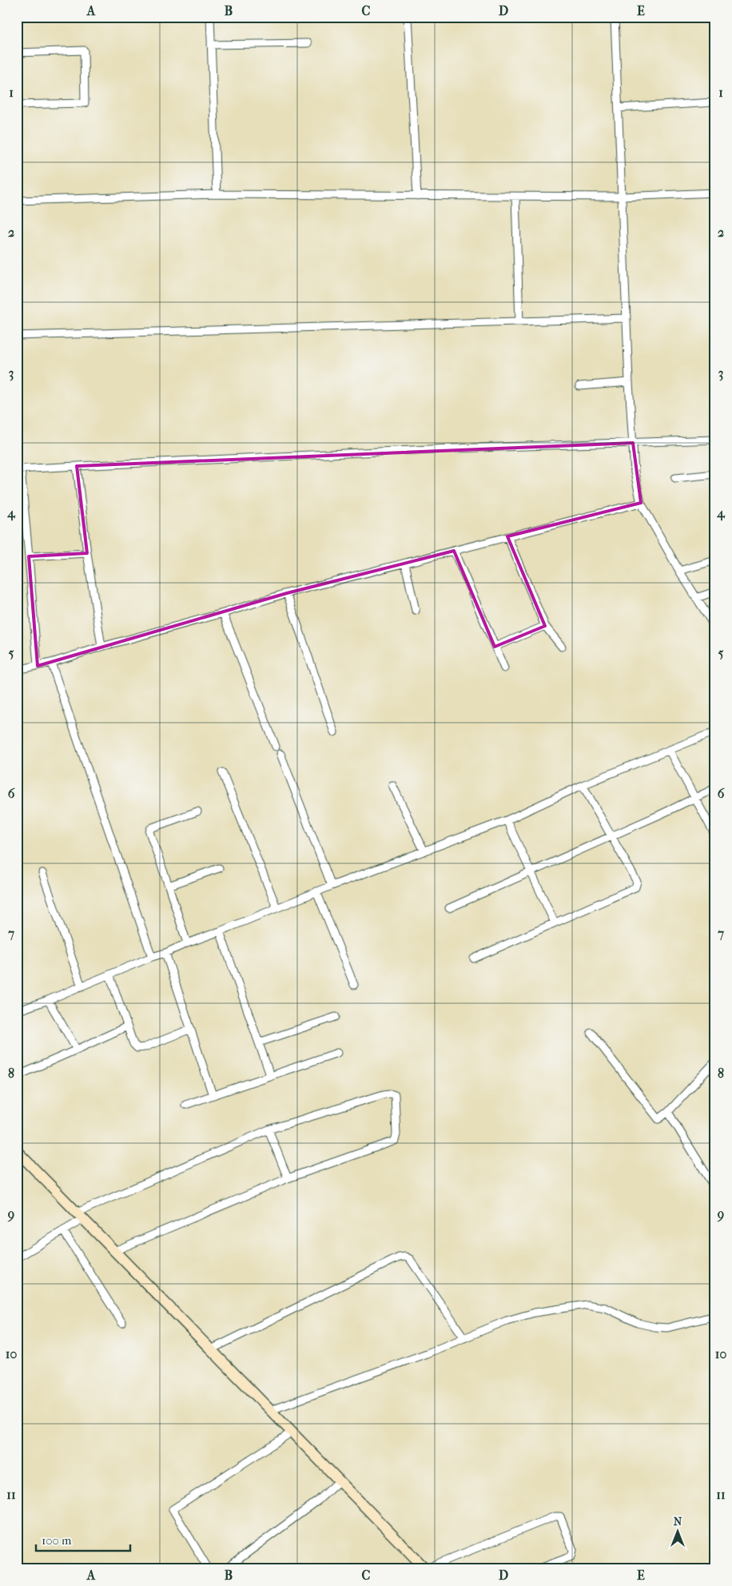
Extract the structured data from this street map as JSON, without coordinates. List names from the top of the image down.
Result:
{
  "scale_bar": "100 m",
  "north": "top",
  "grid": {
    "columns": [
      "A",
      "B",
      "C",
      "D",
      "E"
    ],
    "rows": [
      "1",
      "2",
      "3",
      "4",
      "5",
      "6",
      "7",
      "8",
      "9",
      "10",
      "11"
    ]
  }
}
